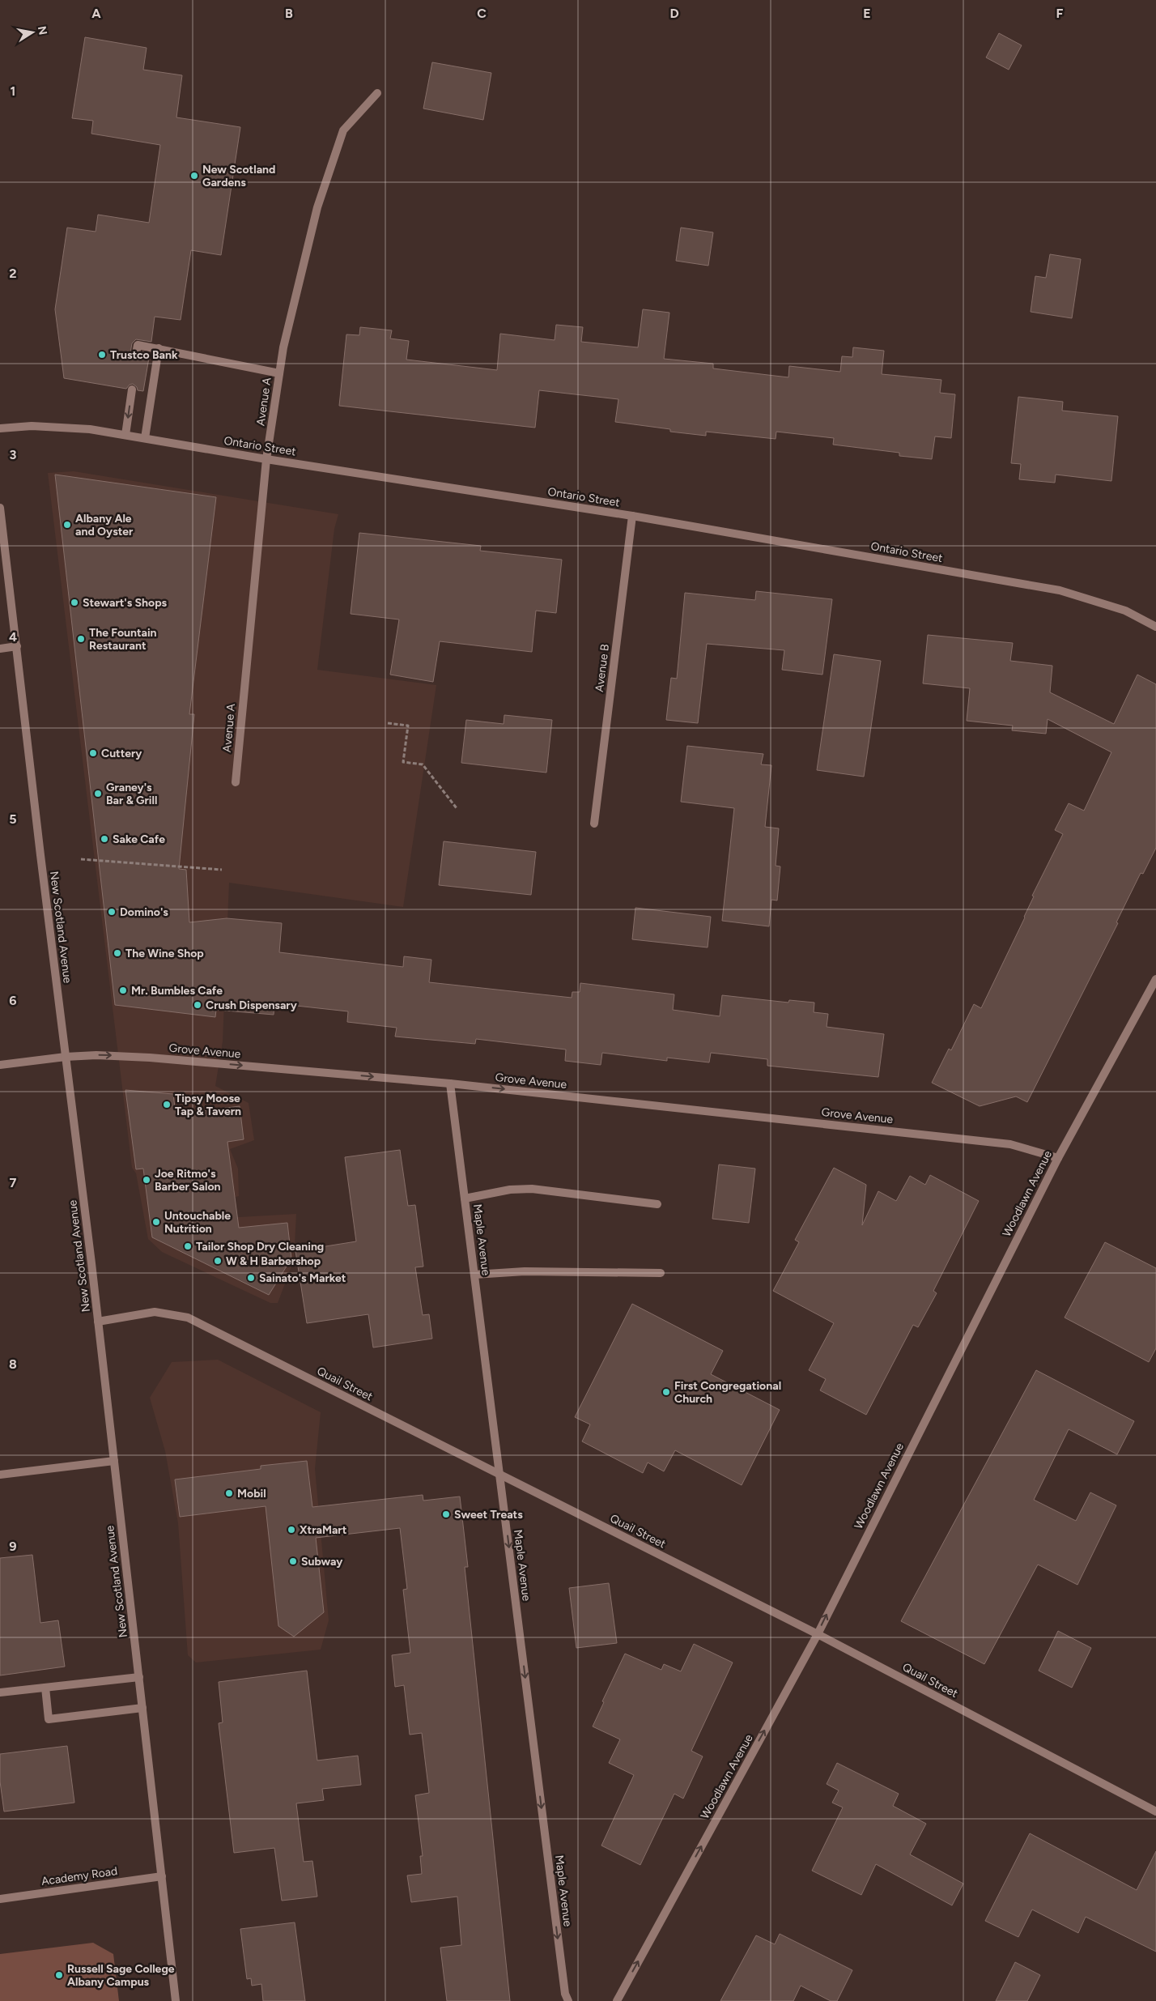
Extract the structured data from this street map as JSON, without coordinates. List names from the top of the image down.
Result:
{
  "streets": {
    "street": [
      "Avenue A",
      "Ontario Street",
      "Avenue B",
      "New Scotland Avenue",
      "Grove Avenue",
      "Woodlawn Avenue",
      "Maple Avenue",
      "Quail Street",
      "Academy Road"
    ]
  },
  "crossings": [
    ["Avenue A", "Ontario Street"],
    ["Ontario Street", "Avenue B"],
    ["New Scotland Avenue", "Grove Avenue"],
    ["New Scotland Avenue", "Quail Street"],
    ["New Scotland Avenue", "Academy Road"],
    ["Grove Avenue", "Woodlawn Avenue"],
    ["Grove Avenue", "Maple Avenue"],
    ["Woodlawn Avenue", "Quail Street"],
    ["Maple Avenue", "Quail Street"]
  ],
  "one_way": ["Grove Avenue", "Woodlawn Avenue", "Maple Avenue"],
  "places": [
    "New Scotland Gardens",
    "Trustco Bank",
    "Albany Ale and Oyster",
    "Stewart's Shops",
    "The Fountain Restaurant",
    "Cuttery",
    "Graney's Bar & Grill",
    "Sake Cafe",
    "Domino's",
    "The Wine Shop",
    "Mr. Bumbles Cafe",
    "Crush Dispensary",
    "Tipsy Moose Tap & Tavern",
    "Joe Ritmo's Barber Salon",
    "Untouchable Nutrition",
    "Tailor Shop Dry Cleaning",
    "W & H Barbershop",
    "Sainato's Market",
    "First Congregational Church",
    "Mobil",
    "Sweet Treats",
    "XtraMart",
    "Subway",
    "Russell Sage College Albany Campus"
  ],
  "north": "right",
  "grid": {
    "columns": [
      "A",
      "B",
      "C",
      "D",
      "E",
      "F"
    ],
    "rows": [
      "1",
      "2",
      "3",
      "4",
      "5",
      "6",
      "7",
      "8",
      "9"
    ]
  }
}
